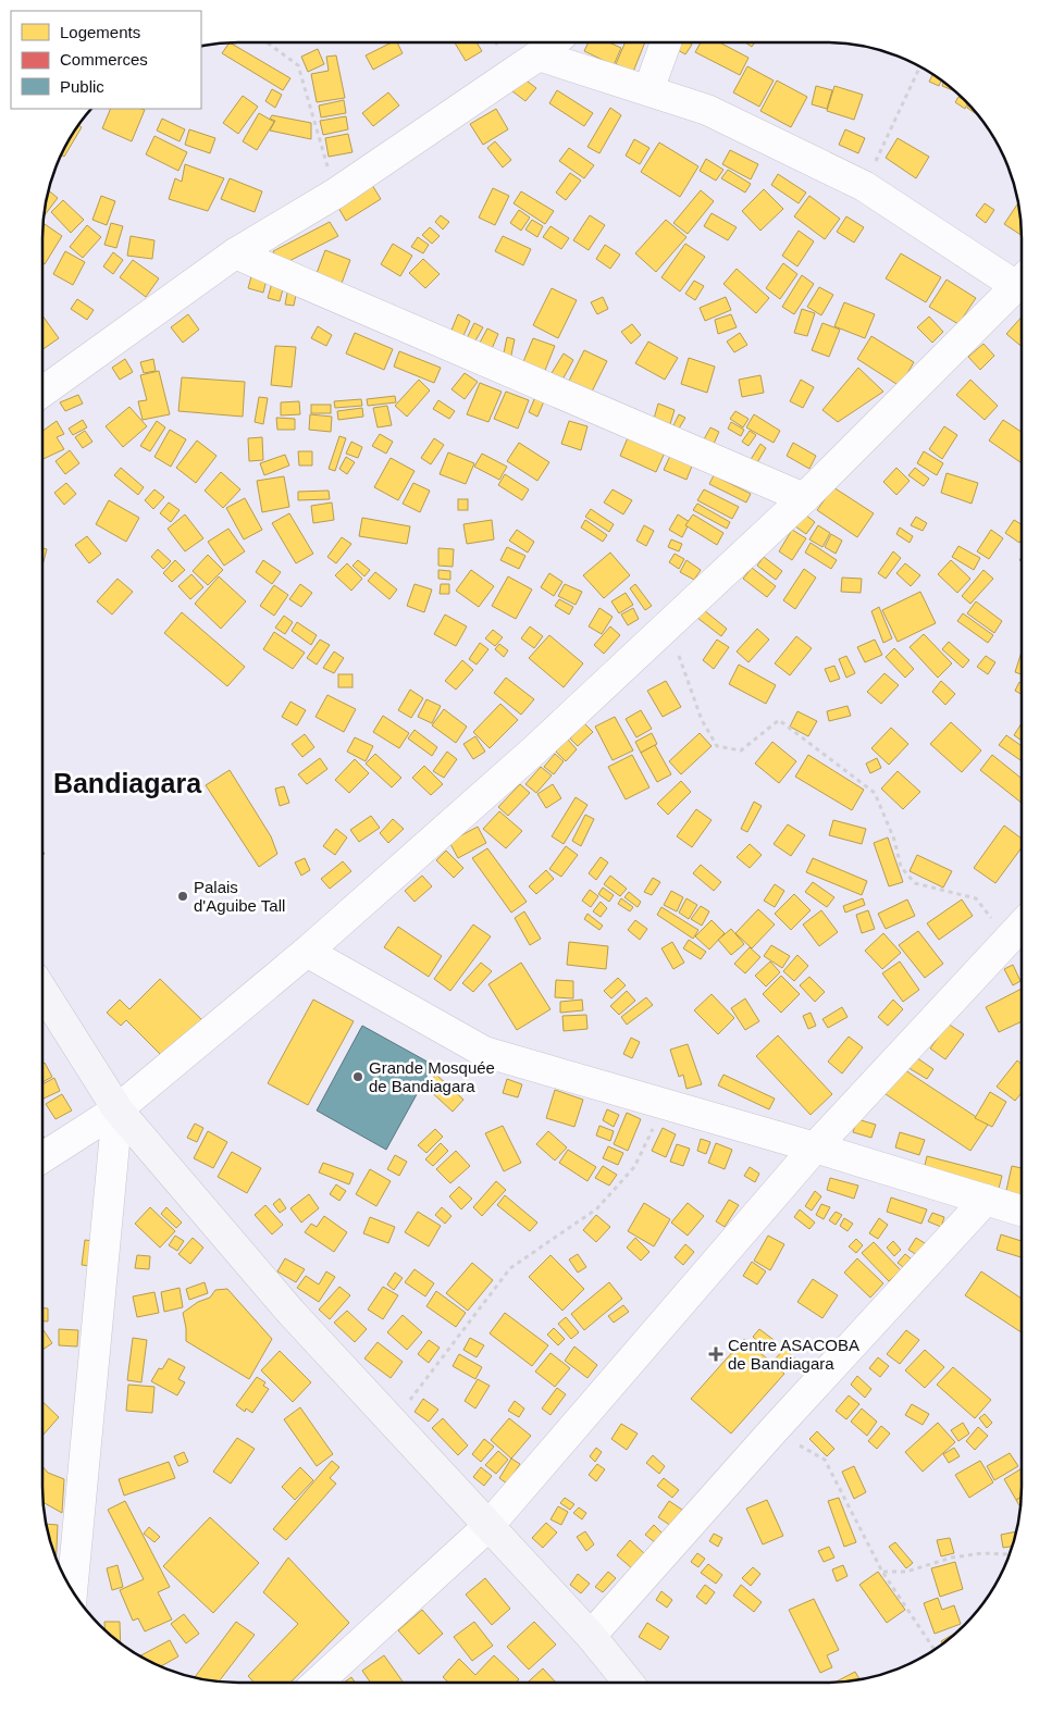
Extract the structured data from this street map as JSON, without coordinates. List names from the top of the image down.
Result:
{
  "districts": ["Bandiagara"],
  "places": {
    "other": ["Palais d'Aguibe Tall", "Grande Mosquée de Bandiagara"],
    "health": ["Centre ASACOBA de Bandiagara"]
  },
  "legend": ["Logements", "Commerces", "Public"]
}
